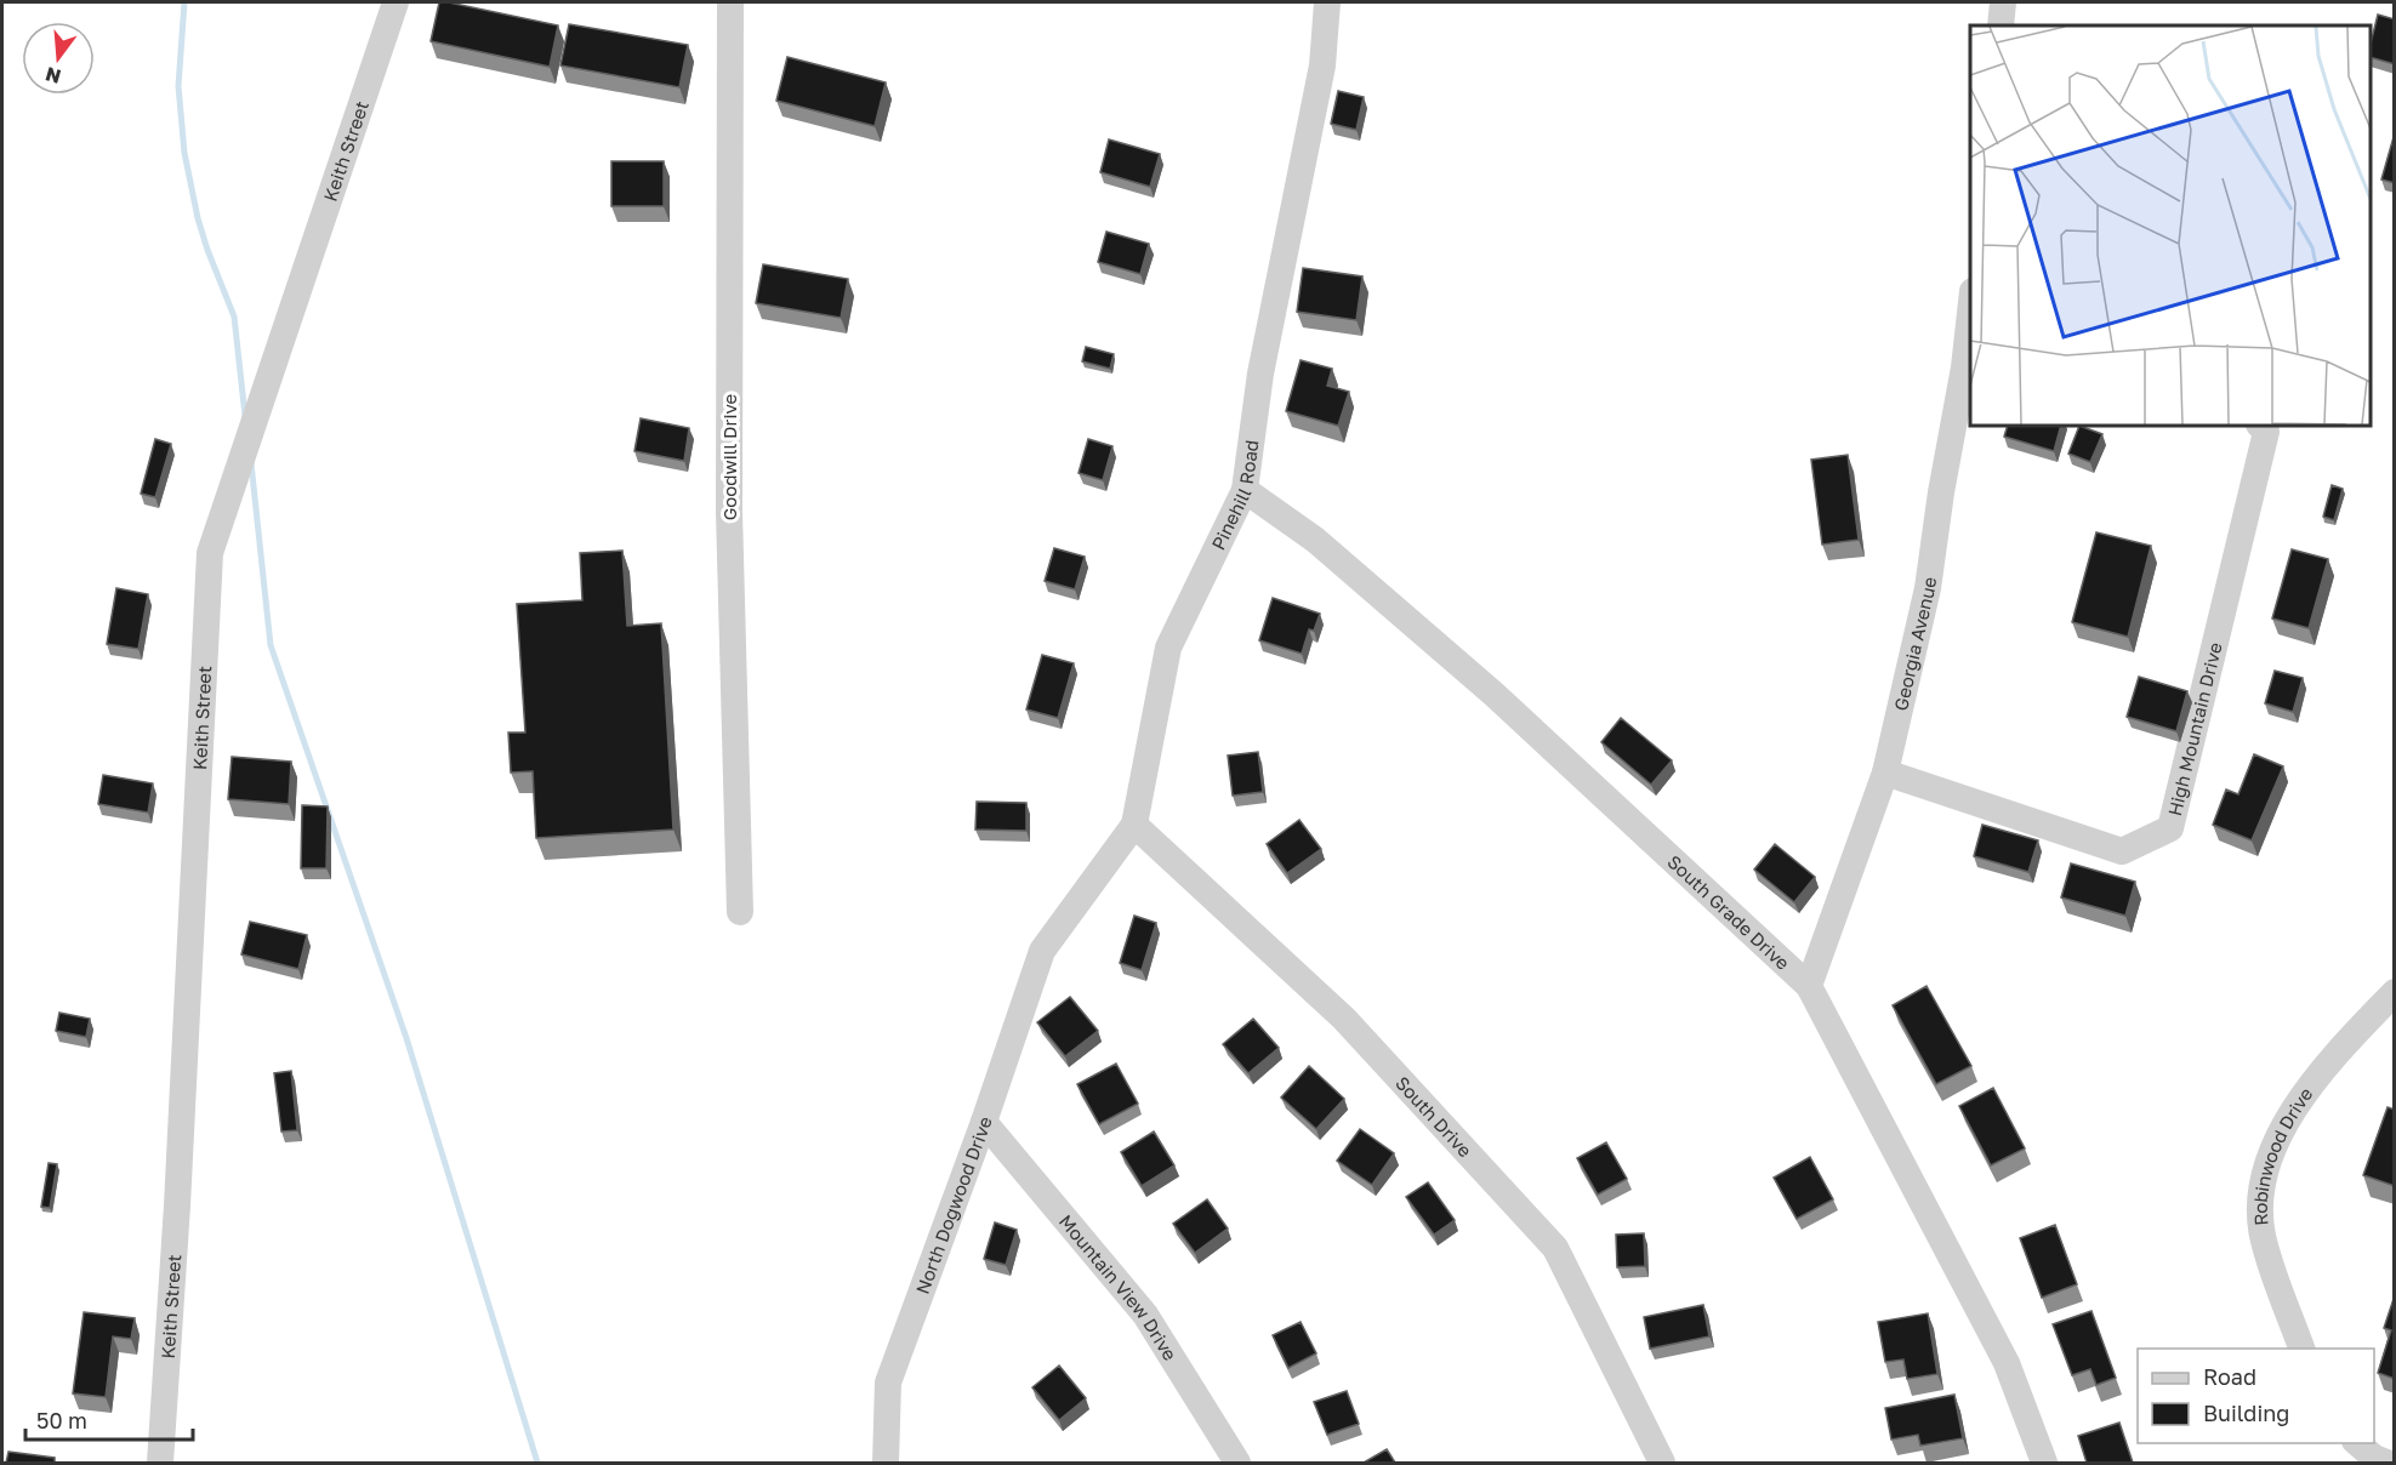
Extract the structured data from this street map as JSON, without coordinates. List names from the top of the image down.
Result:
{
  "streets": {
    "street": [
      "Keith Street",
      "Goodwill Drive",
      "Pinehill Road",
      "Georgia Avenue",
      "High Mountain Drive",
      "South Grade Drive",
      "South Drive",
      "Robinwood Drive",
      "North Dogwood Drive",
      "Mountain View Drive"
    ]
  },
  "crossings": [
    ["Pinehill Road", "South Grade Drive"],
    ["Pinehill Road", "South Drive"],
    ["Pinehill Road", "North Dogwood Drive"],
    ["Georgia Avenue", "High Mountain Drive"],
    ["Georgia Avenue", "South Grade Drive"],
    ["North Dogwood Drive", "Mountain View Drive"]
  ],
  "legend": ["Road", "Building"],
  "scale_bar": "50 m",
  "north": "bottom"
}
